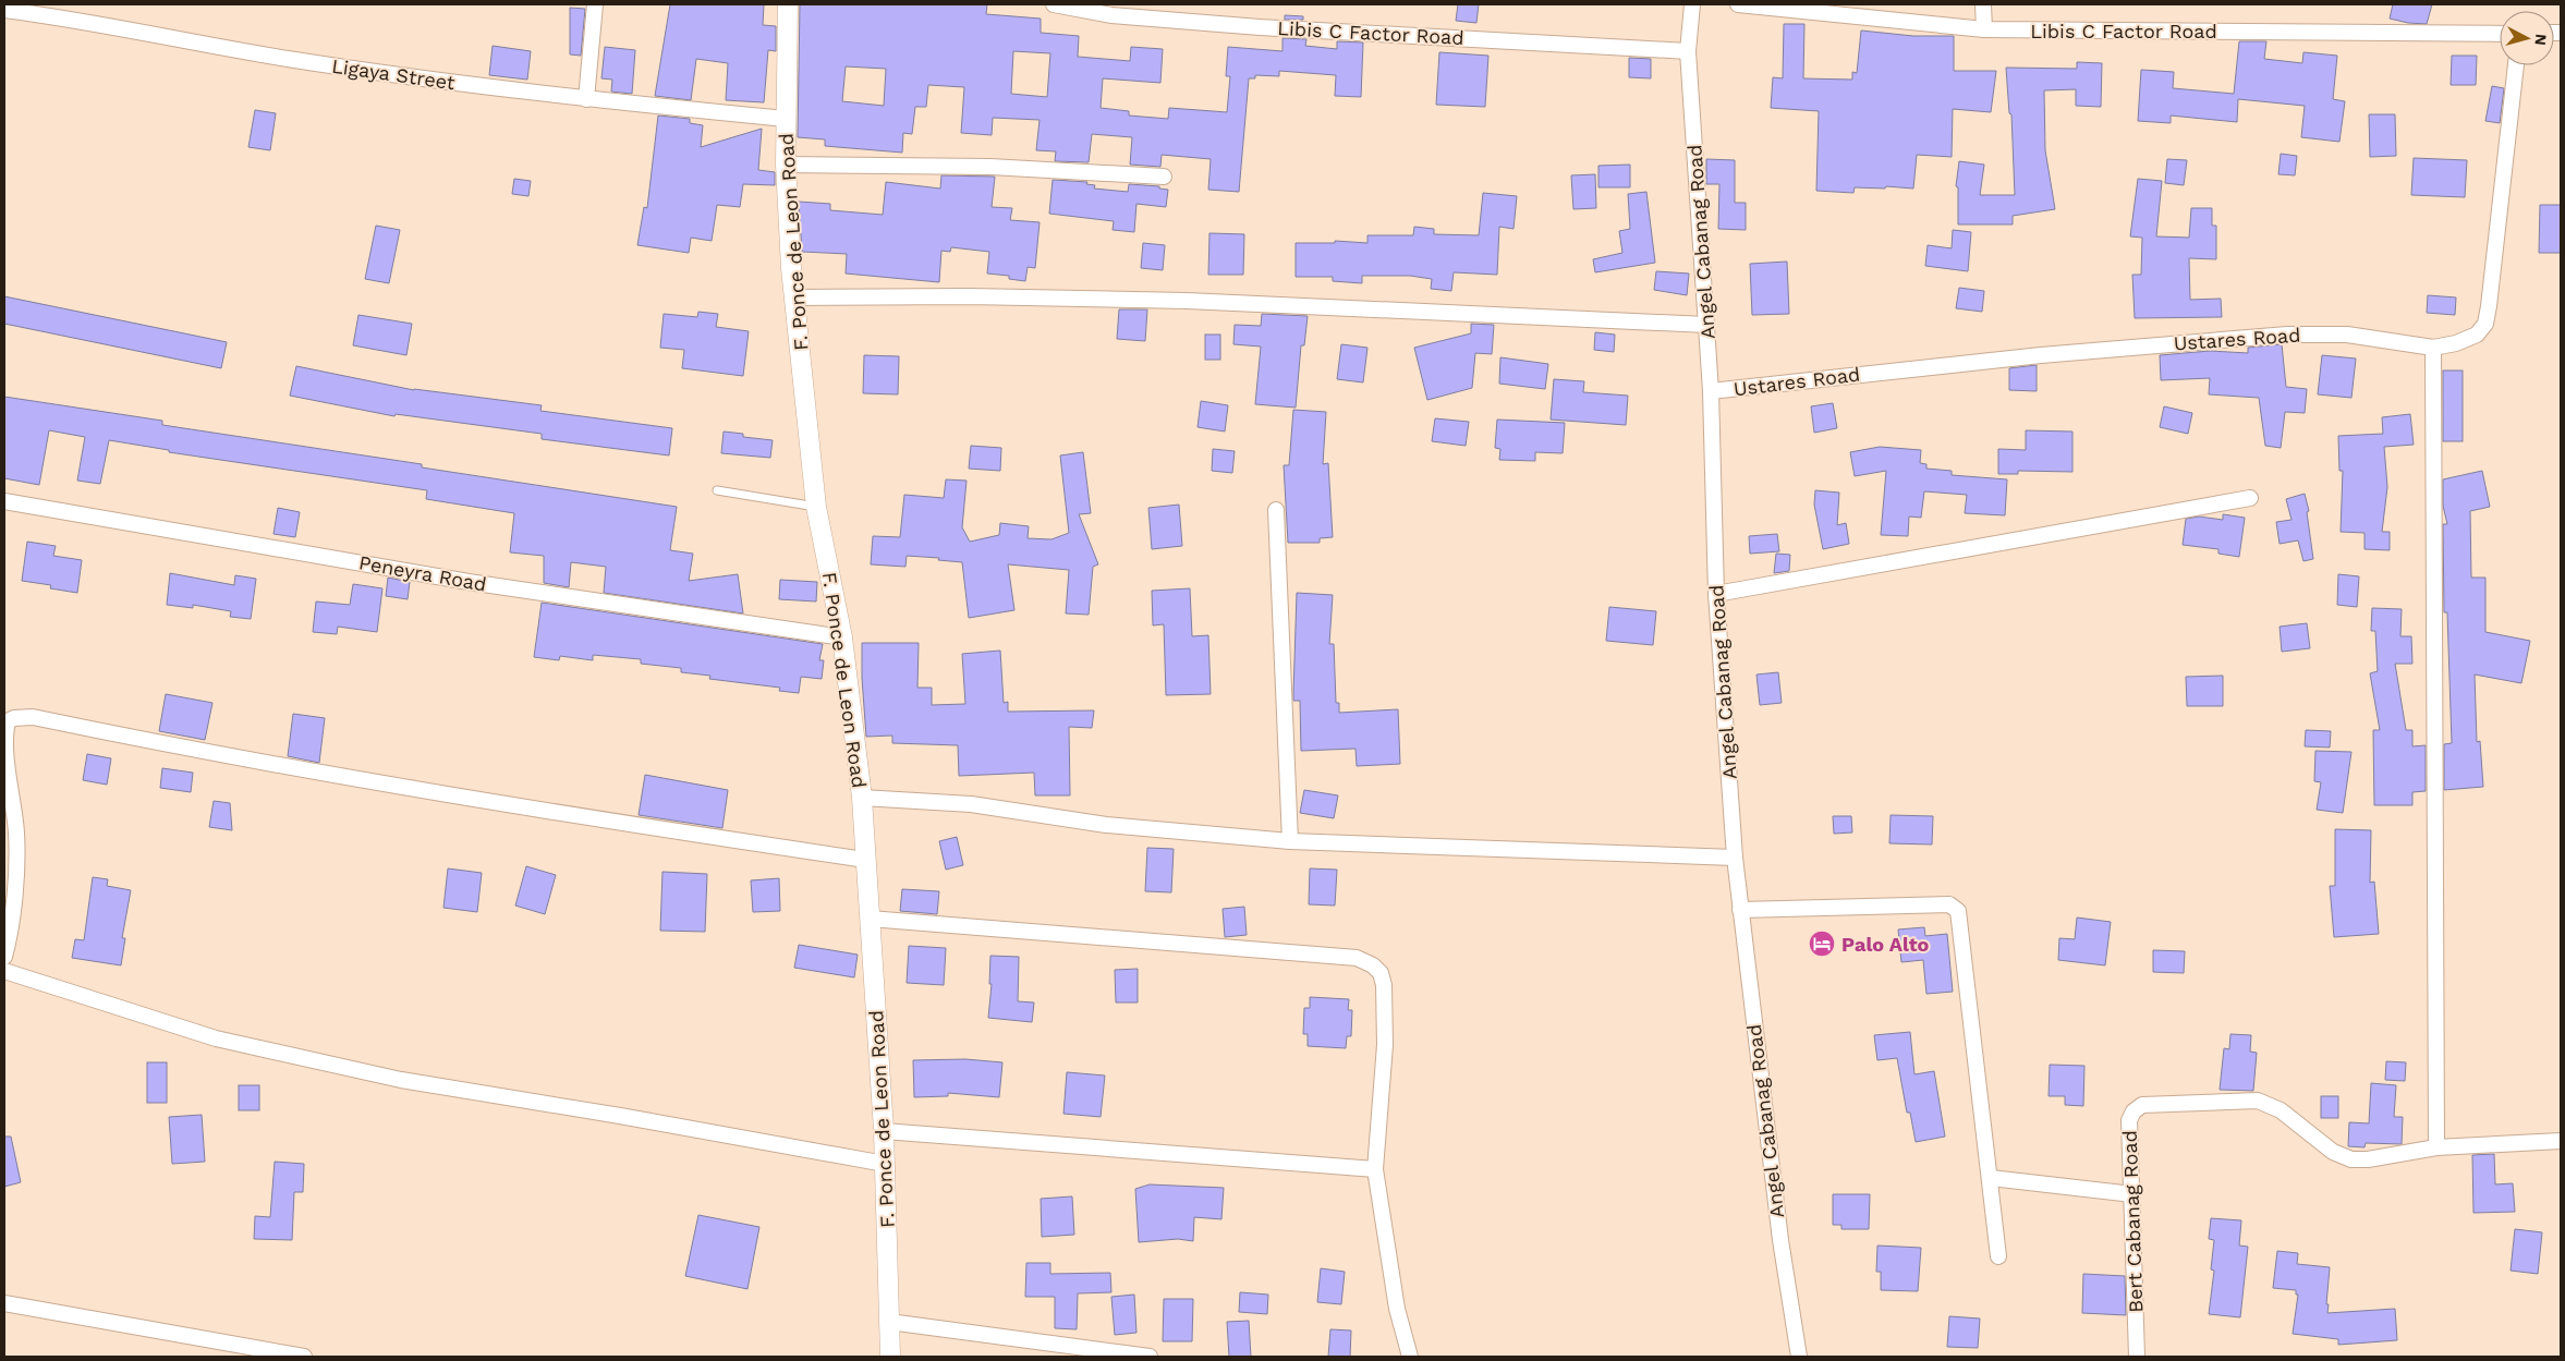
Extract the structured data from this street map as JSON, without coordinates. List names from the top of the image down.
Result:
{
  "streets": {
    "street": [
      "Libis C Factor Road",
      "Ligaya Street",
      "F. Ponce de Leon Road",
      "Angel Cabanag Road",
      "Ustares Road",
      "Peneyra Road",
      "Bert Cabanag Road"
    ]
  },
  "crossings": [
    ["Libis C Factor Road", "Angel Cabanag Road"],
    ["Ligaya Street", "F. Ponce de Leon Road"],
    ["F. Ponce de Leon Road", "Peneyra Road"],
    ["Angel Cabanag Road", "Ustares Road"]
  ],
  "places": {
    "hotel": ["Palo Alto"]
  },
  "north": "right"
}
